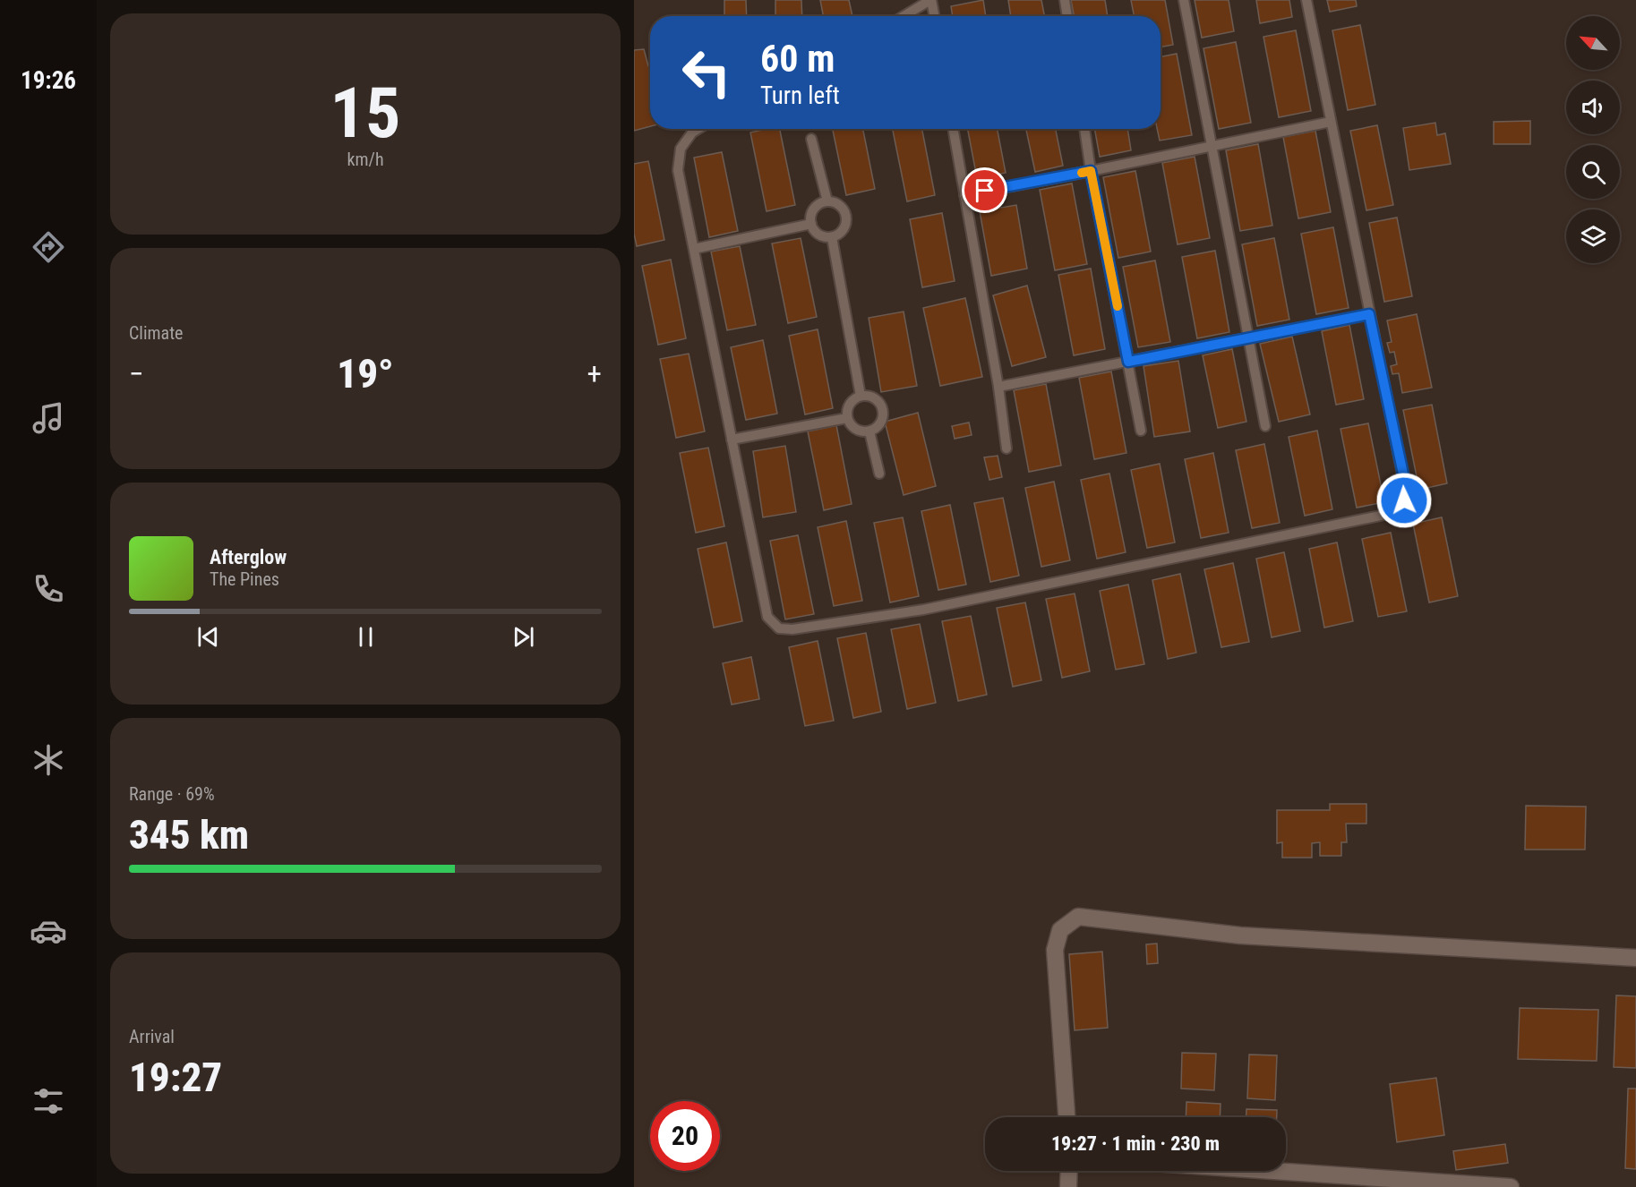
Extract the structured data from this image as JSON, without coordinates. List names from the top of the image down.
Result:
{
  "north": "top left",
  "page": {
    "tabs": "19:26",
    "tile": [
      ["15", "km/h"],
      "Climate",
      ["Range · 69%", "345 km"],
      ["Arrival", "19:27"]
    ],
    "turn": ["60 m", "Turn left"],
    "heat": ["−", "19°", "+"],
    "song": ["Afterglow", "The Pines"],
    "limit": "20",
    "trip": "19:27 · 1 min · 230 m"
  }
}
